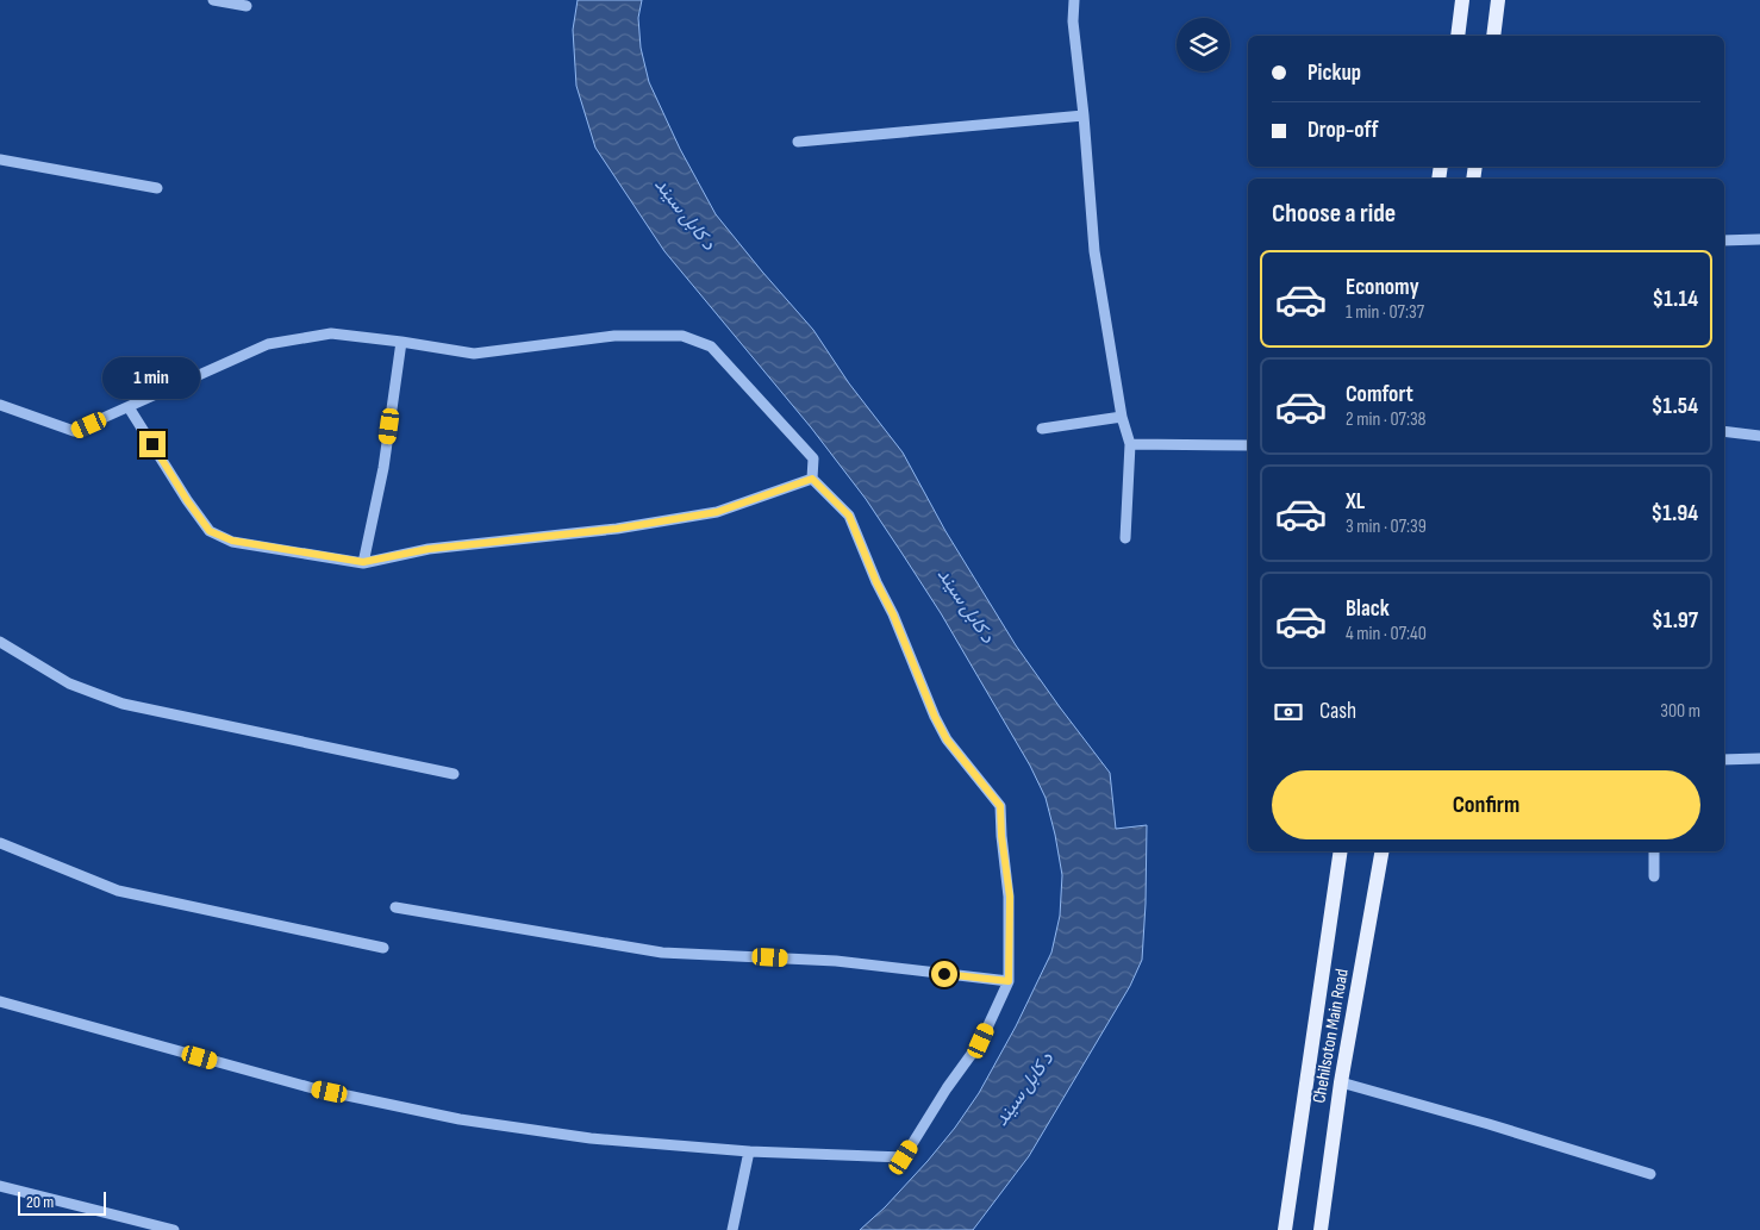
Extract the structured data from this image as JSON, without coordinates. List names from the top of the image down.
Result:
{
  "streets": {
    "main road": ["Chehilsoton Main Road"]
  },
  "water": ["د کابل سيند"],
  "scale_bar": "20 m",
  "page": {
    "banner": ["Pickup", "Drop-off"],
    "heading": "Choose a ride",
    "list": [
      {
        "name": "Economy",
        "note": "1 min · 07:37",
        "value": "$1.14"
      },
      {
        "name": "Comfort",
        "note": "2 min · 07:38",
        "value": "$1.54"
      },
      {
        "name": "XL",
        "note": "3 min · 07:39",
        "value": "$1.94"
      },
      {
        "name": "Black",
        "note": "4 min · 07:40",
        "value": "$1.97"
      }
    ],
    "bubble": "1 min",
    "pay": ["Cash", "300 m"],
    "buttons": "Confirm",
    "scale": "20 m"
  }
}
